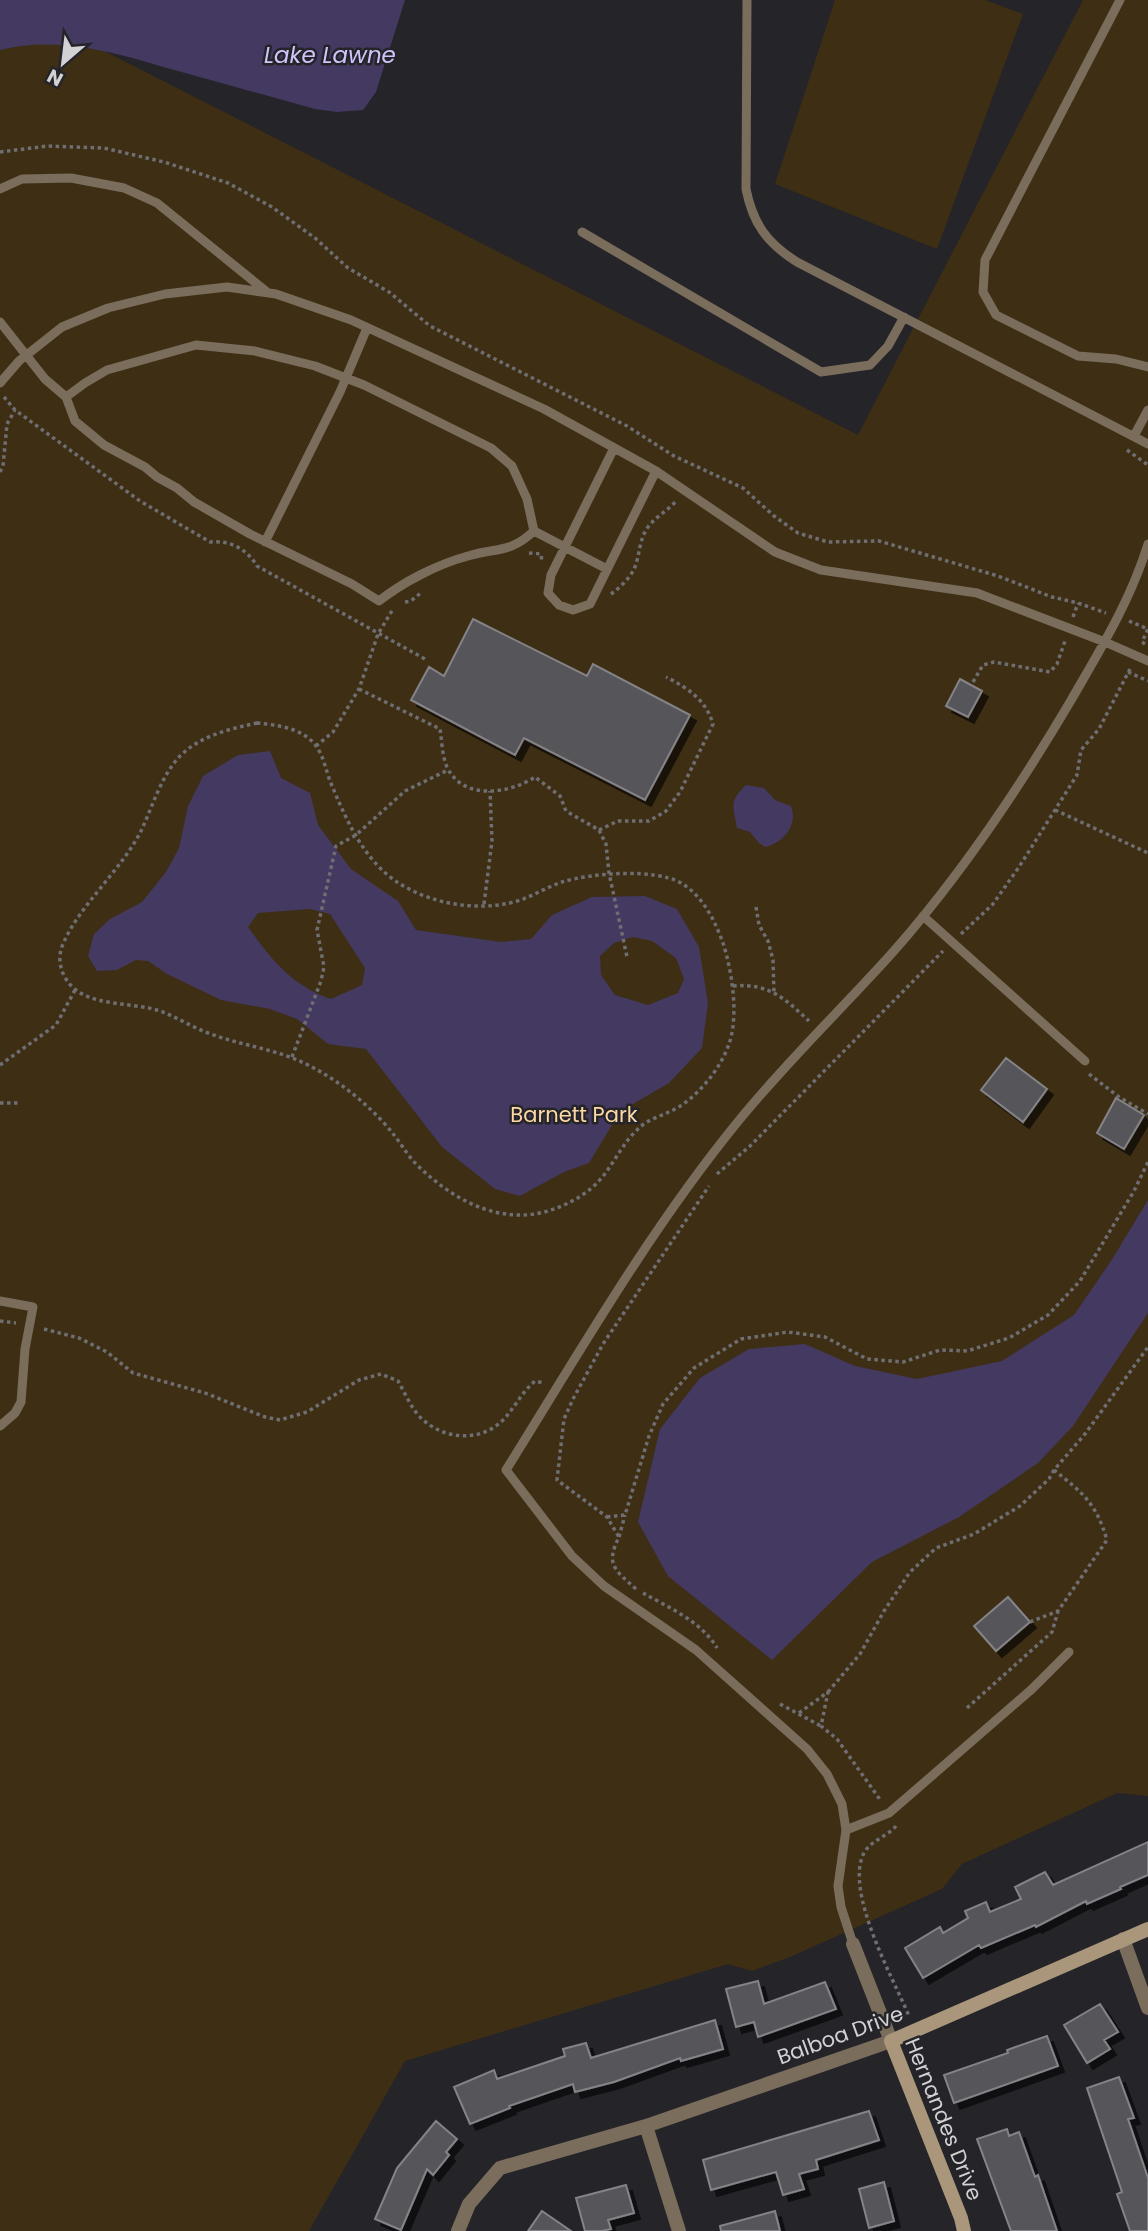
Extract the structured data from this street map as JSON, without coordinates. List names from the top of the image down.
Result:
{
  "streets": {
    "street": ["Balboa Drive", "Hernandes Drive"]
  },
  "crossings": [
    ["Balboa Drive", "Hernandes Drive"]
  ],
  "water": ["Lake Lawne"],
  "parks": ["Barnett Park"],
  "north": "bottom left"
}
